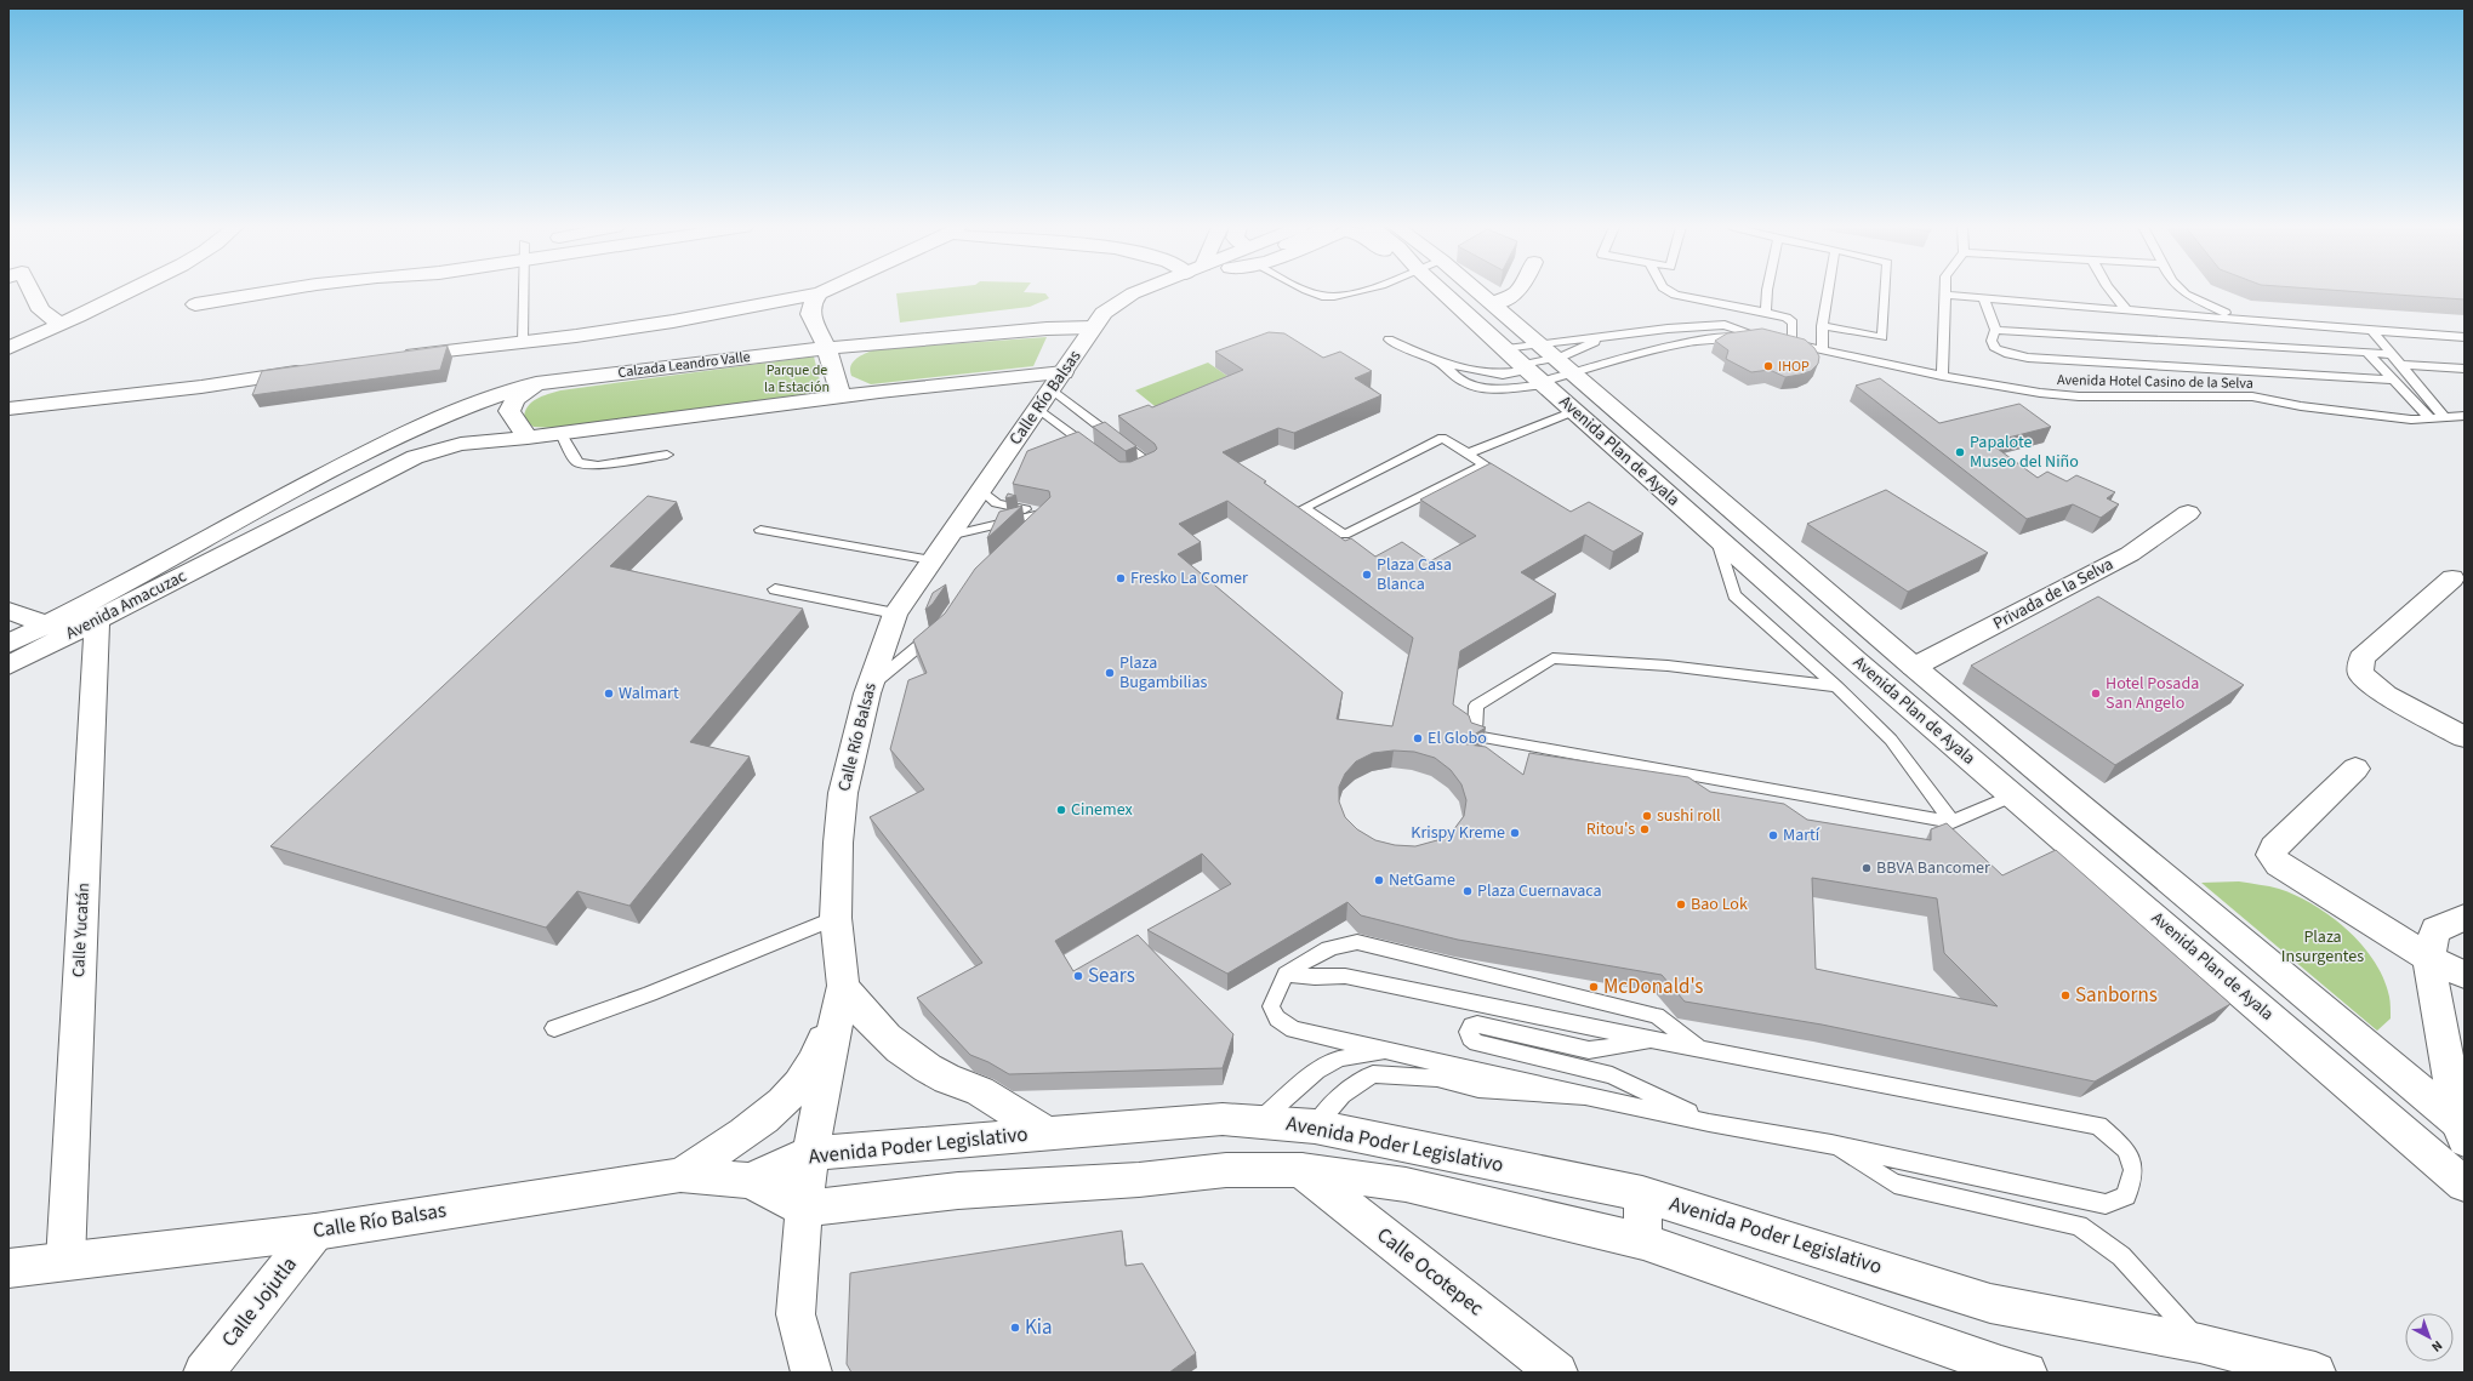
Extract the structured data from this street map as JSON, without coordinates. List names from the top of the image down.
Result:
{
  "streets": {
    "street": [
      "Calzada Leandro Valle",
      "Calle Río Balsas",
      "Avenida Plan de Ayala",
      "Privada de la Selva",
      "Avenida Amacuzac",
      "Calle Yucatán",
      "Avenida Poder Legislativo",
      "Calle Ocotepec",
      "Calle Jojutla"
    ],
    "lane": ["Avenida Hotel Casino de la Selva"]
  },
  "crossings": [
    ["Calzada Leandro Valle", "Calle Río Balsas"],
    ["Calzada Leandro Valle", "Avenida Amacuzac"],
    ["Avenida Hotel Casino de la Selva", "Avenida Plan de Ayala"],
    ["Calle Río Balsas", "Calle Yucatán"],
    ["Calle Río Balsas", "Avenida Poder Legislativo"],
    ["Calle Río Balsas", "Calle Jojutla"],
    ["Avenida Plan de Ayala", "Privada de la Selva"],
    ["Avenida Amacuzac", "Calle Yucatán"],
    ["Avenida Poder Legislativo", "Calle Ocotepec"]
  ],
  "parks": ["Parque de la Estación", "Plaza Insurgentes"],
  "places": [
    "IHOP",
    "Papalote Museo del Niño",
    "Plaza Casa Blanca",
    "Fresko La Comer",
    "Plaza Bugambilias",
    "Walmart",
    "Hotel Posada San Angelo",
    "El Globo",
    "Cinemex",
    "sushi roll",
    "Ritou's",
    "Krispy Kreme",
    "Martí",
    "BBVA Bancomer",
    "NetGame",
    "Plaza Cuernavaca",
    "Bao Lok",
    "Sears",
    "McDonald's",
    "Sanborns",
    "Kia"
  ],
  "north": "bottom right"
}
